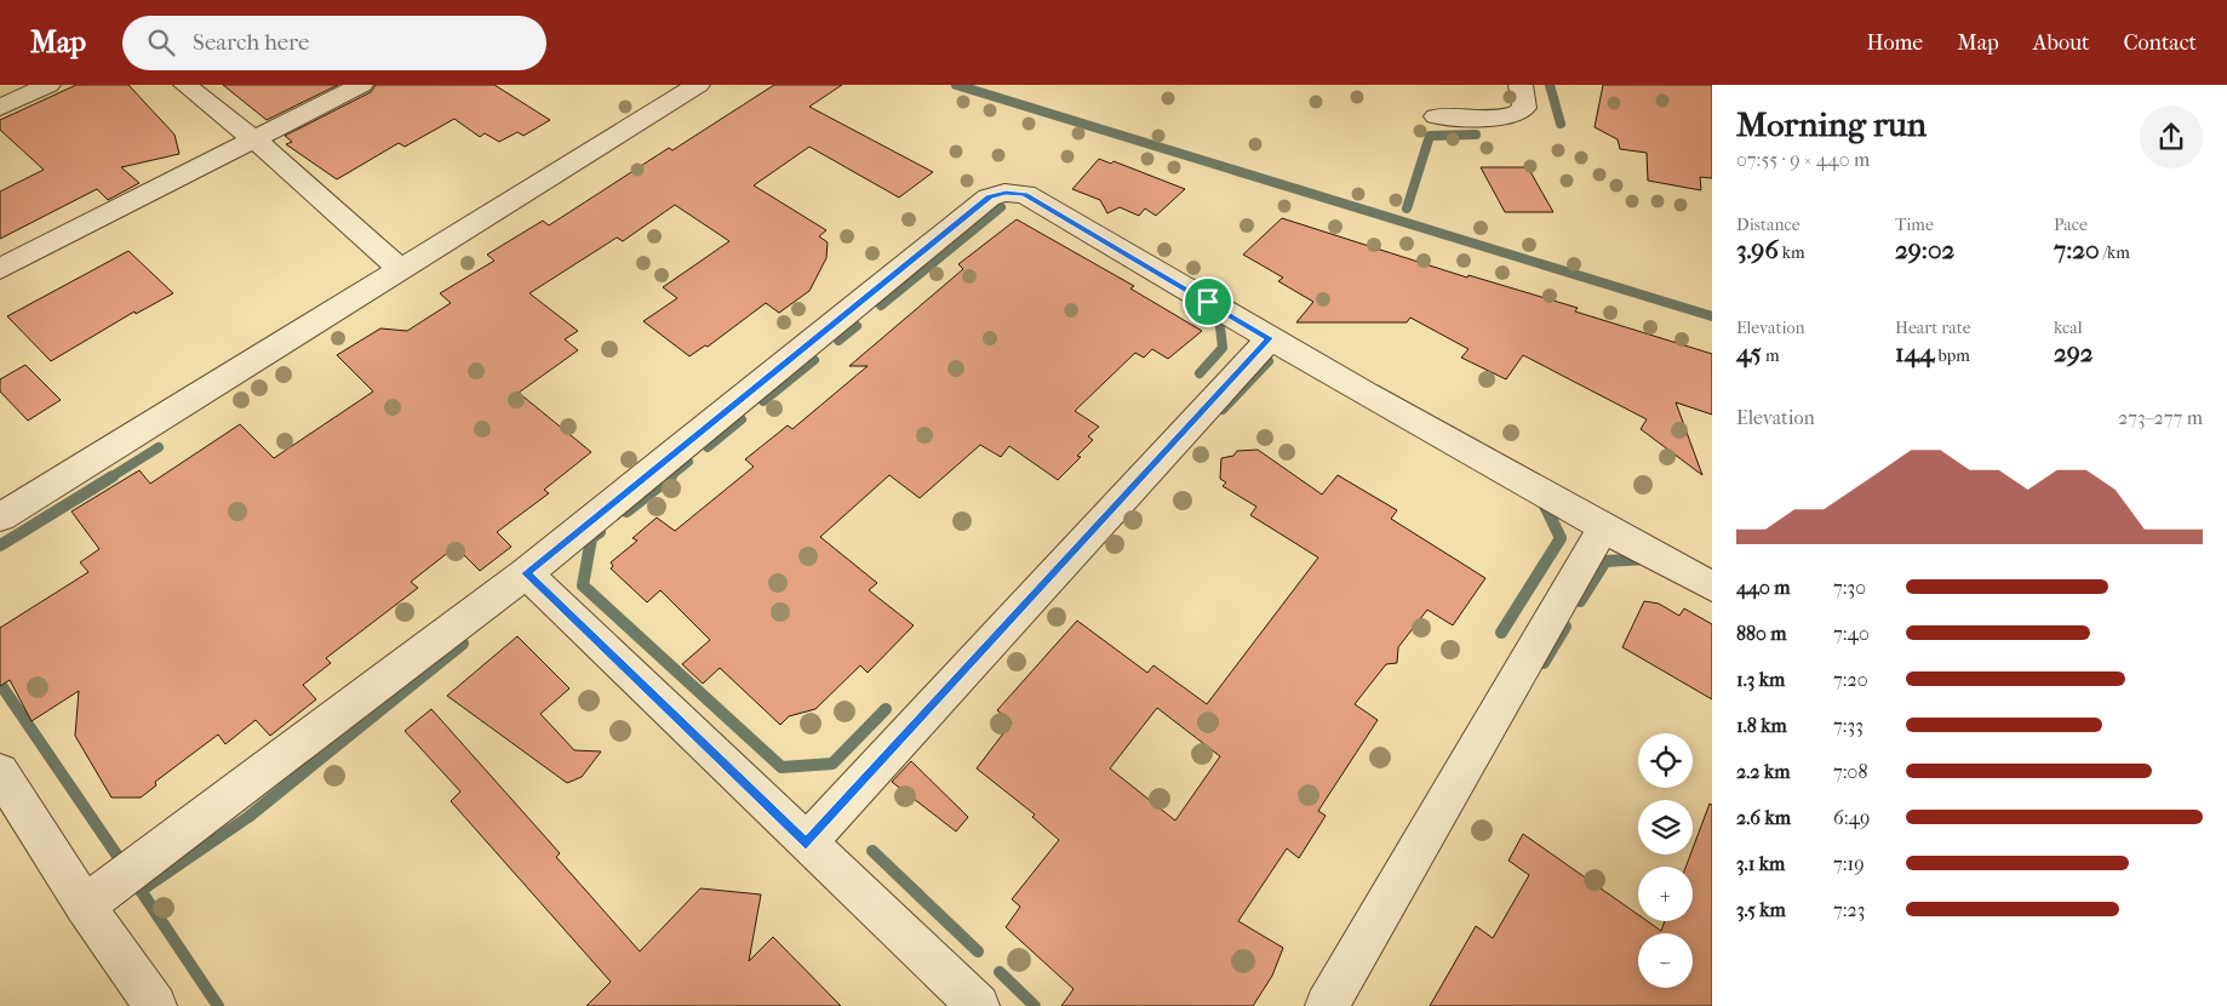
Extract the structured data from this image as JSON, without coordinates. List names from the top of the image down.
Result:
{
  "page": {
    "header": "Map",
    "search": "Search here",
    "nav": [
      "Home",
      "Map",
      "About",
      "Contact"
    ],
    "heading": ["Morning run", "07:55 · 9 × 440 m"],
    "stats": [
      ["Distance", "3.96 km"],
      ["Time", "29:02"],
      ["Pace", "7:20 /km"],
      ["Elevation", "45 m"],
      ["Heart rate", "144 bpm"],
      ["kcal", "292"]
    ],
    "chart": ["Elevation", "273–277 m"],
    "list": [
      {
        "name": "440 m",
        "note": "7:30"
      },
      {
        "name": "880 m",
        "note": "7:40"
      },
      {
        "name": "1.3 km",
        "note": "7:20"
      },
      {
        "name": "1.8 km",
        "note": "7:33"
      },
      {
        "name": "2.2 km",
        "note": "7:08"
      },
      {
        "name": "2.6 km",
        "note": "6:49"
      },
      {
        "name": "3.1 km",
        "note": "7:19"
      },
      {
        "name": "3.5 km",
        "note": "7:23"
      }
    ],
    "map_buttons": ["+", "−"]
  }
}
